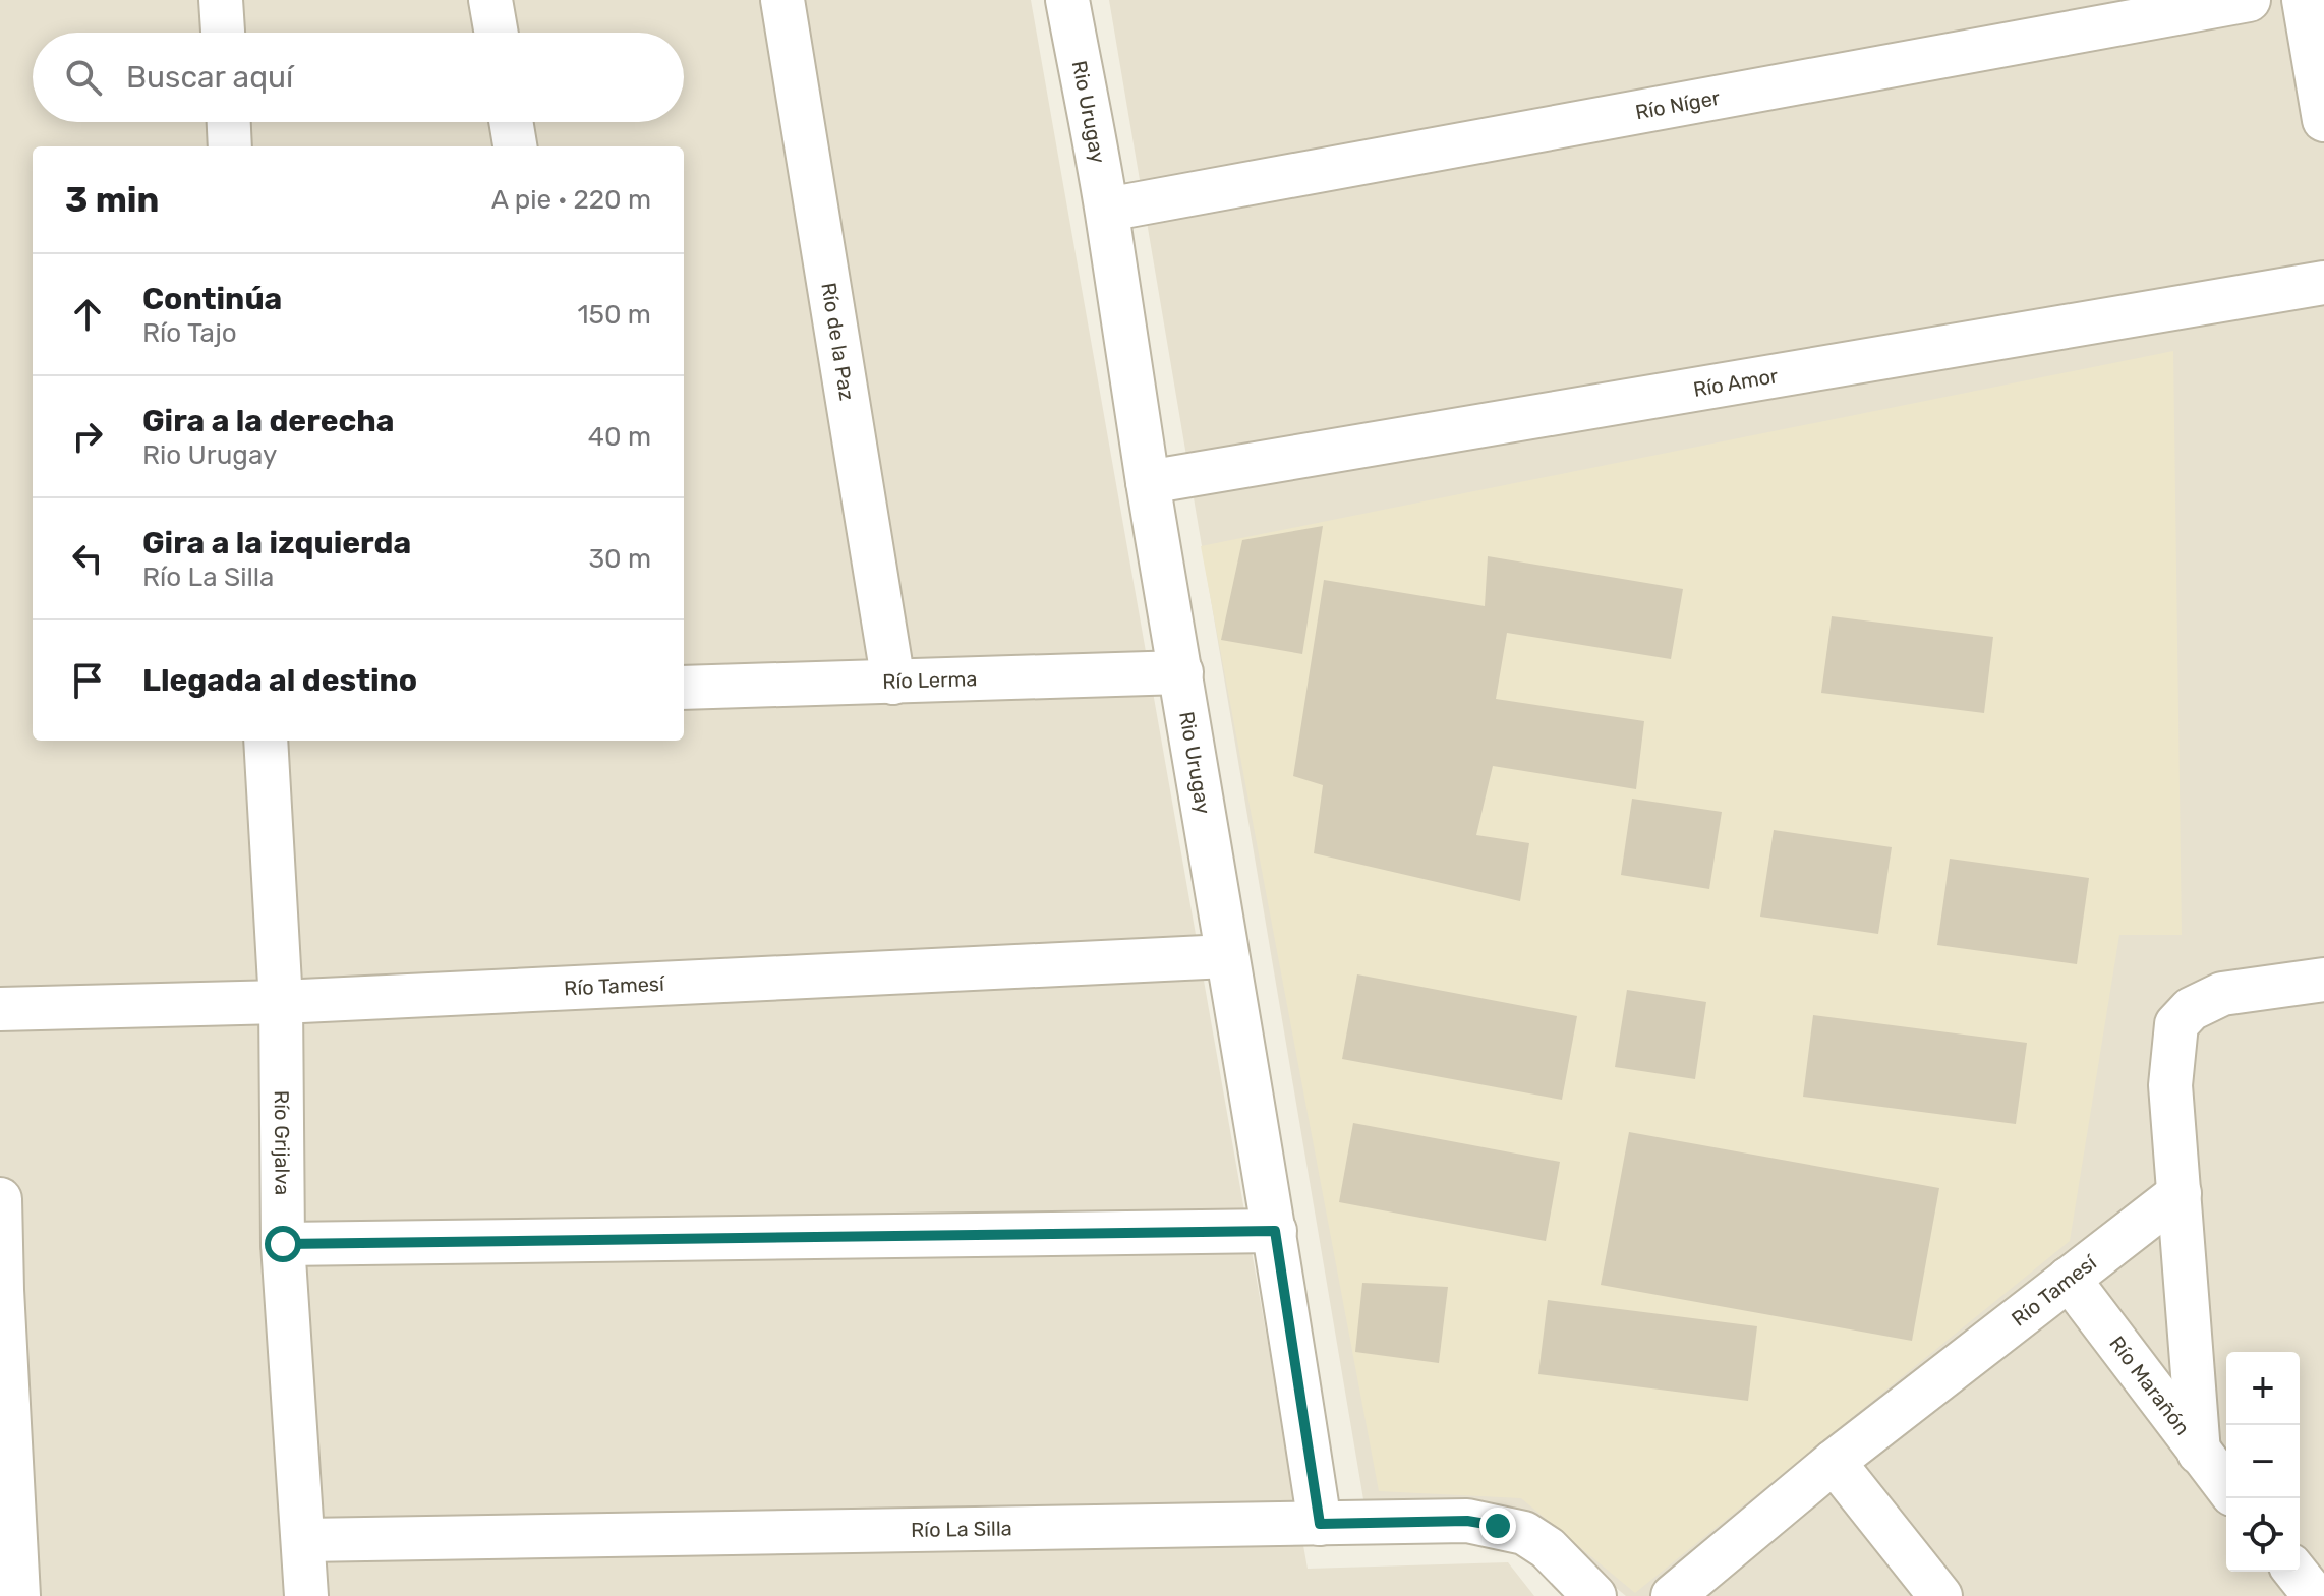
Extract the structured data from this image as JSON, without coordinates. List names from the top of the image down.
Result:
{
  "streets": {
    "street": [
      "Río Níger",
      "Rio Urugay",
      "Río de la Paz",
      "Río Amor",
      "Río Lerma",
      "Río Tamesí",
      "Río Grijalva",
      "Río Marañón",
      "Río La Silla"
    ]
  },
  "crossings": [
    ["Río Níger", "Rio Urugay"],
    ["Rio Urugay", "Río Amor"],
    ["Rio Urugay", "Río Lerma"],
    ["Rio Urugay", "Río Tamesí"],
    ["Rio Urugay", "Río La Silla"],
    ["Río de la Paz", "Río Lerma"],
    ["Río Tamesí", "Río Grijalva"],
    ["Río Tamesí", "Río Marañón"],
    ["Río Grijalva", "Río La Silla"]
  ],
  "page": {
    "search": "Buscar aquí",
    "heading": ["3 min", "A pie · 220 m"],
    "list": [
      ["Continúa", "Río Tajo", "150 m"],
      ["Gira a la derecha", "Rio Urugay", "40 m"],
      ["Gira a la izquierda", "Río La Silla", "30 m"],
      "Llegada al destino"
    ],
    "map_buttons": ["+", "−"]
  }
}
